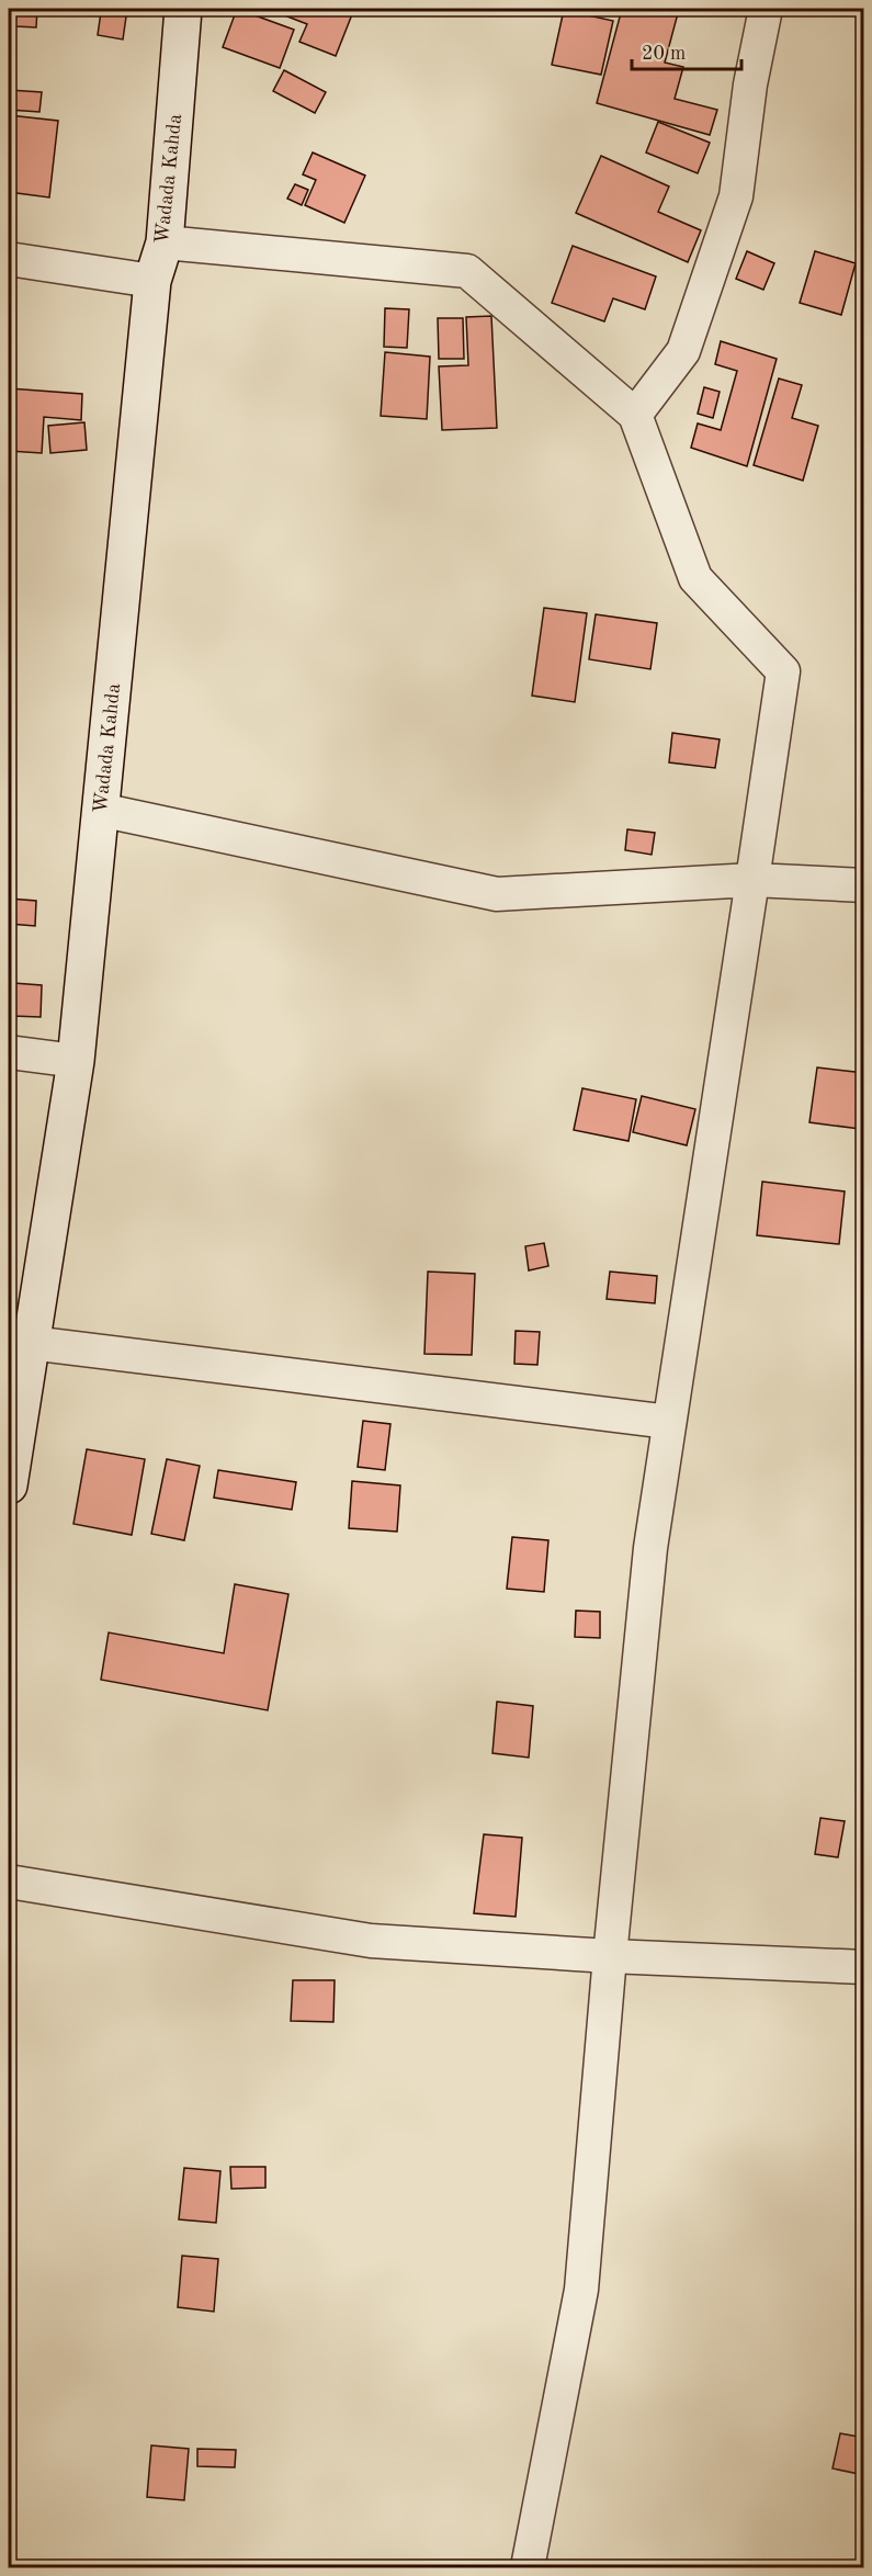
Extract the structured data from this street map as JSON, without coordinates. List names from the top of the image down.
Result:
{
  "streets": {
    "main road": ["Wadada Kahda"]
  },
  "scale_bar": "20 m"
}
